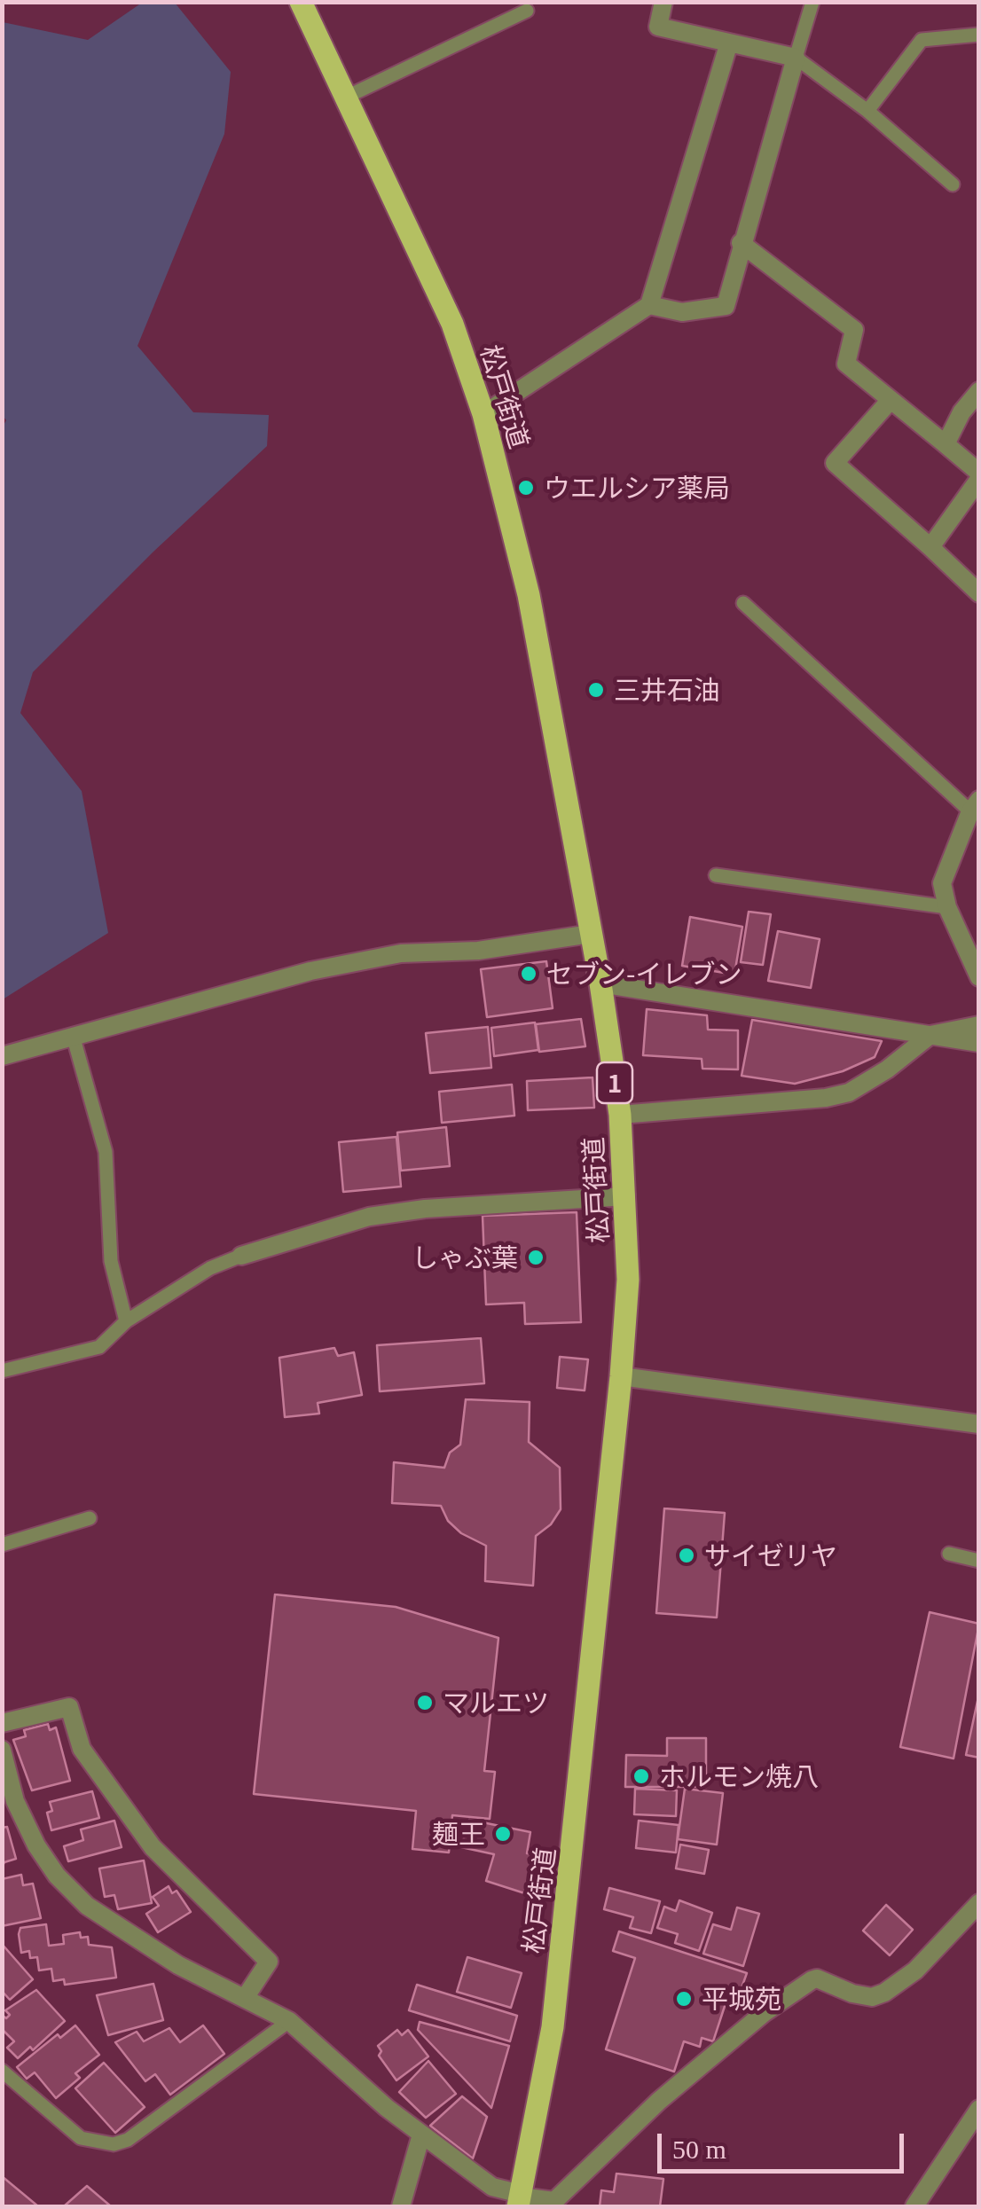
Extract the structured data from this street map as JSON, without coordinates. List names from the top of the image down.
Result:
{
  "streets": {
    "main road": ["松戸街道", "1"]
  },
  "places": [
    "ウエルシア薬局",
    "三井石油",
    "セブン-イレブン",
    "しゃぶ葉",
    "サイゼリヤ",
    "マルエツ",
    "ホルモン焼八",
    "麺王",
    "平城苑"
  ],
  "scale_bar": "50 m"
}
